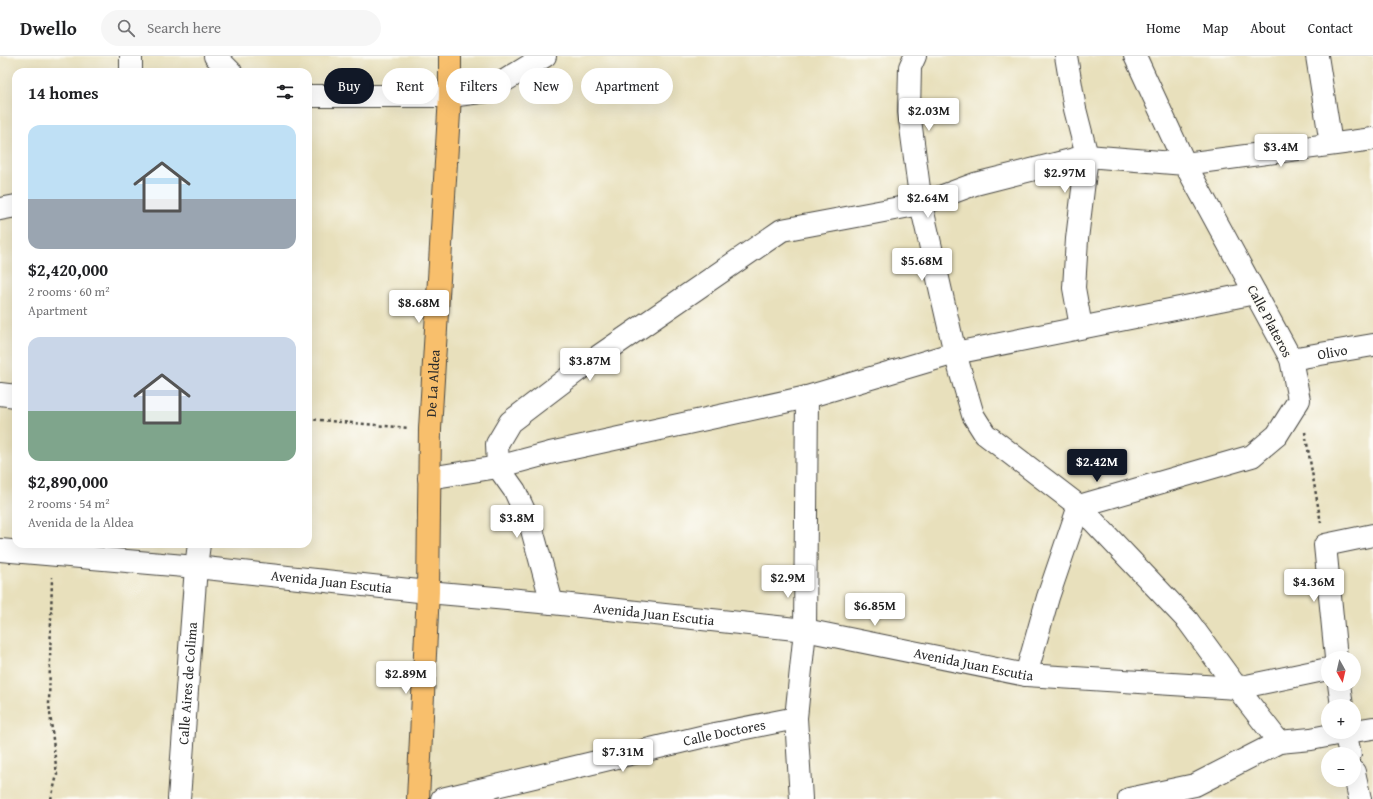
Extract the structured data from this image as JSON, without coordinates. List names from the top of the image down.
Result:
{
  "streets": {
    "main road": ["De La Aldea"],
    "street": [
      "Calle Plateros",
      "Olivo",
      "Avenida Juan Escutia",
      "Calle Aires de Colima",
      "Calle Doctores"
    ]
  },
  "crossings": [
    ["Calle Plateros", "Olivo"],
    ["De La Aldea", "Avenida Juan Escutia"],
    ["Avenida Juan Escutia", "Calle Aires de Colima"]
  ],
  "north": "bottom",
  "page": {
    "header": "Dwello",
    "search": "Search here",
    "nav": [
      "Home",
      "Map",
      "About",
      "Contact"
    ],
    "chip": [
      "Buy",
      "Rent",
      "Filters",
      "New",
      "Apartment"
    ],
    "heading": "14 homes",
    "price": [
      "$2.03M",
      "$3.4M",
      "$2.97M",
      "$2.64M",
      "$5.68M",
      "$8.68M",
      "$3.87M",
      "$2.42M",
      "$3.8M",
      "$2.9M",
      "$4.36M",
      "$6.85M",
      "$2.89M",
      "$7.31M"
    ],
    "list": [
      {
        "name": "$2,420,000",
        "note": "2 rooms · 60 m² · Apartment"
      },
      {
        "name": "$2,890,000",
        "note": "2 rooms · 54 m² · Avenida de la Aldea"
      }
    ],
    "map_buttons": ["+", "−"]
  }
}
